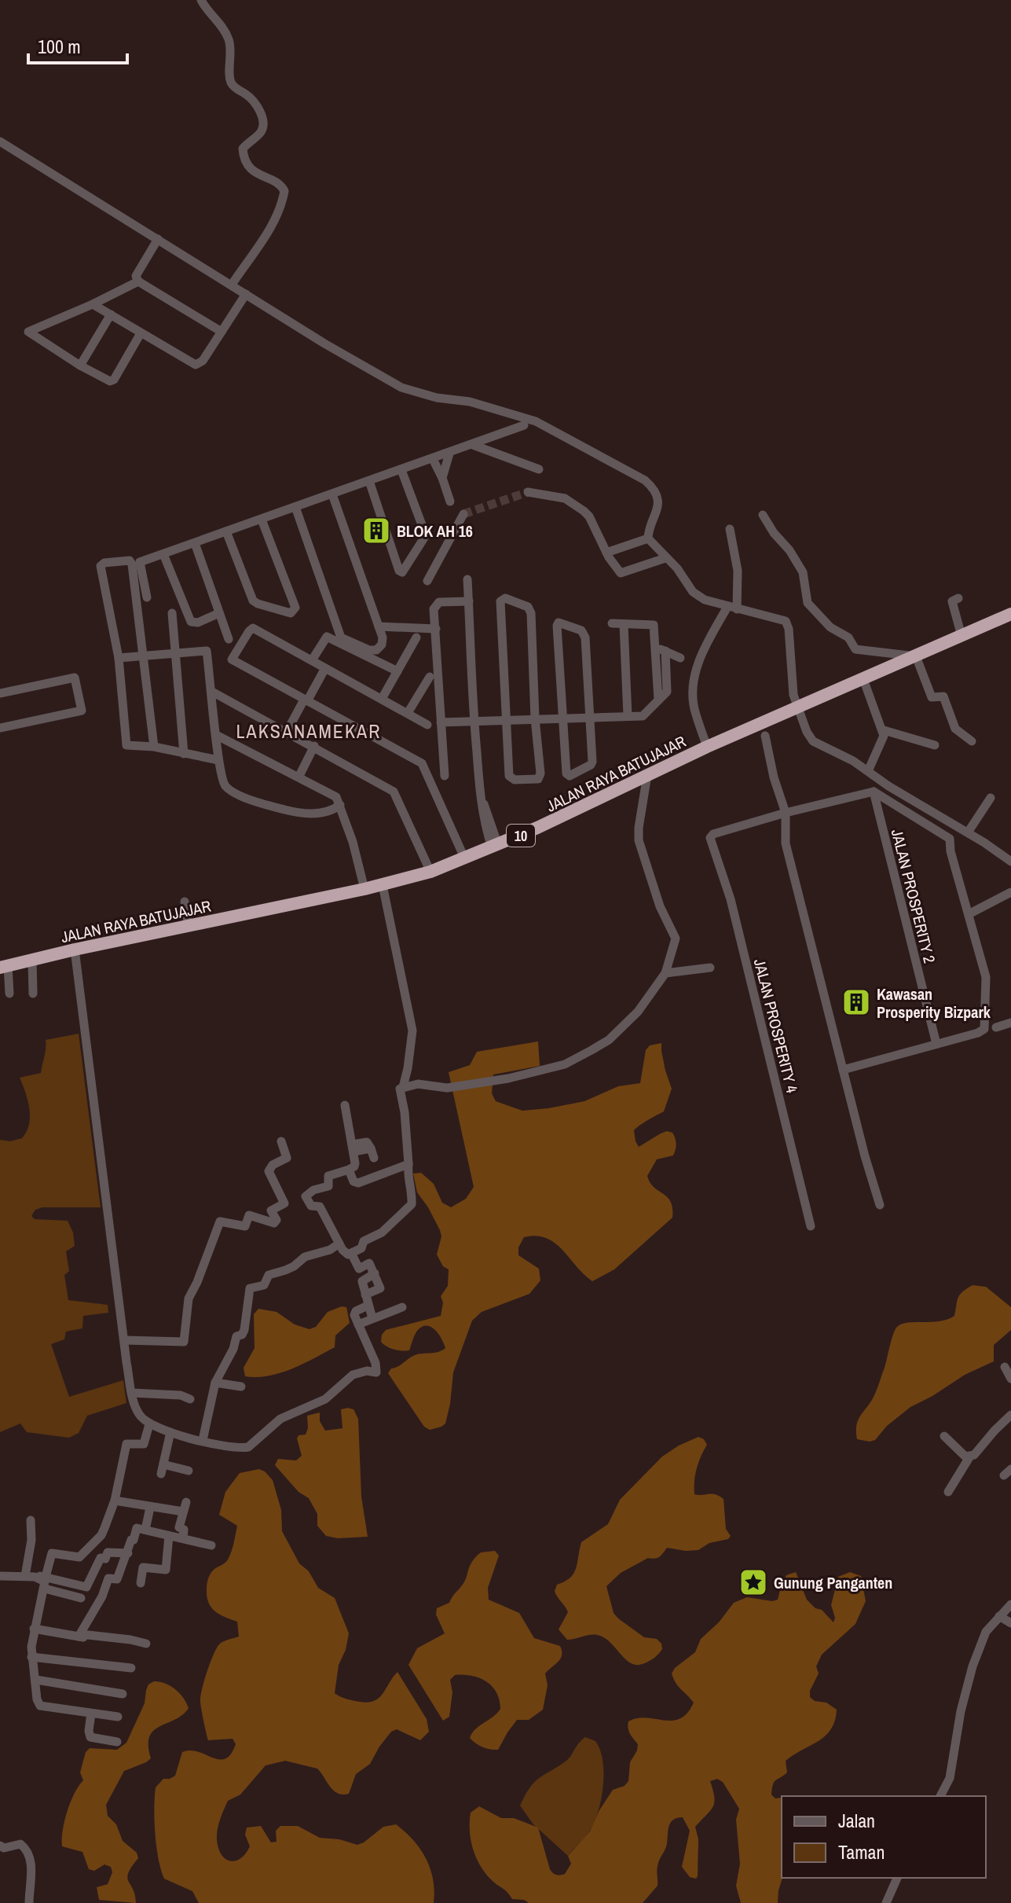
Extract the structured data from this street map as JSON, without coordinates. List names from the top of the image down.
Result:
{
  "streets": {
    "highway": ["JALAN RAYA BATUJAJAR", "10"],
    "street": ["JALAN PROSPERITY 2", "JALAN PROSPERITY 4"]
  },
  "districts": ["LAKSANAMEKAR"],
  "places": {
    "building": ["BLOK AH 16", "Kawasan Prosperity Bizpark"],
    "place": ["Gunung Panganten"]
  },
  "legend": ["Jalan", "Taman"],
  "scale_bar": "100 m"
}
